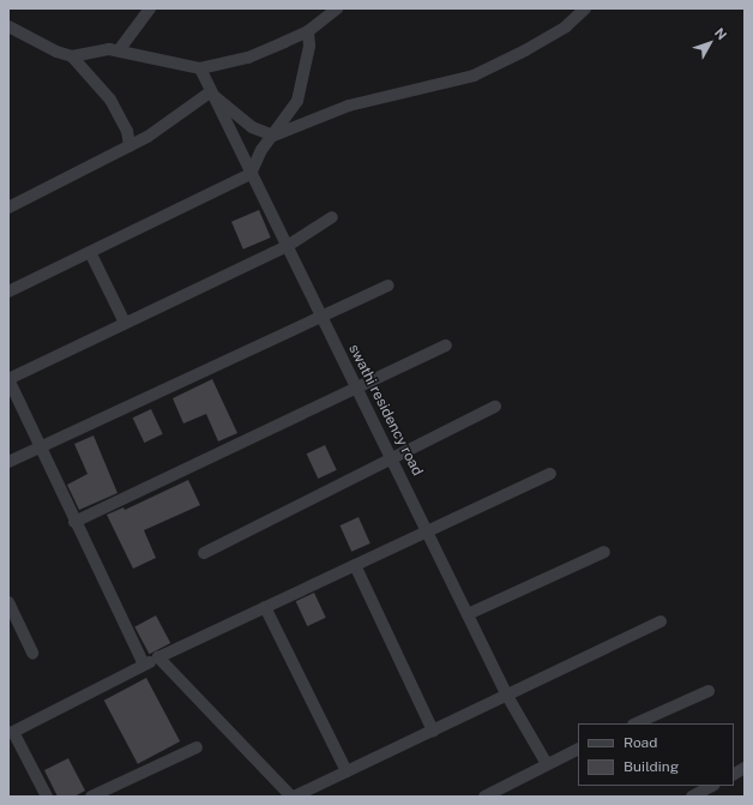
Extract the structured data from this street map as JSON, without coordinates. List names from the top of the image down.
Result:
{
  "streets": {
    "street": ["swathi residency road"]
  },
  "legend": ["Road", "Building"],
  "north": "top right"
}
